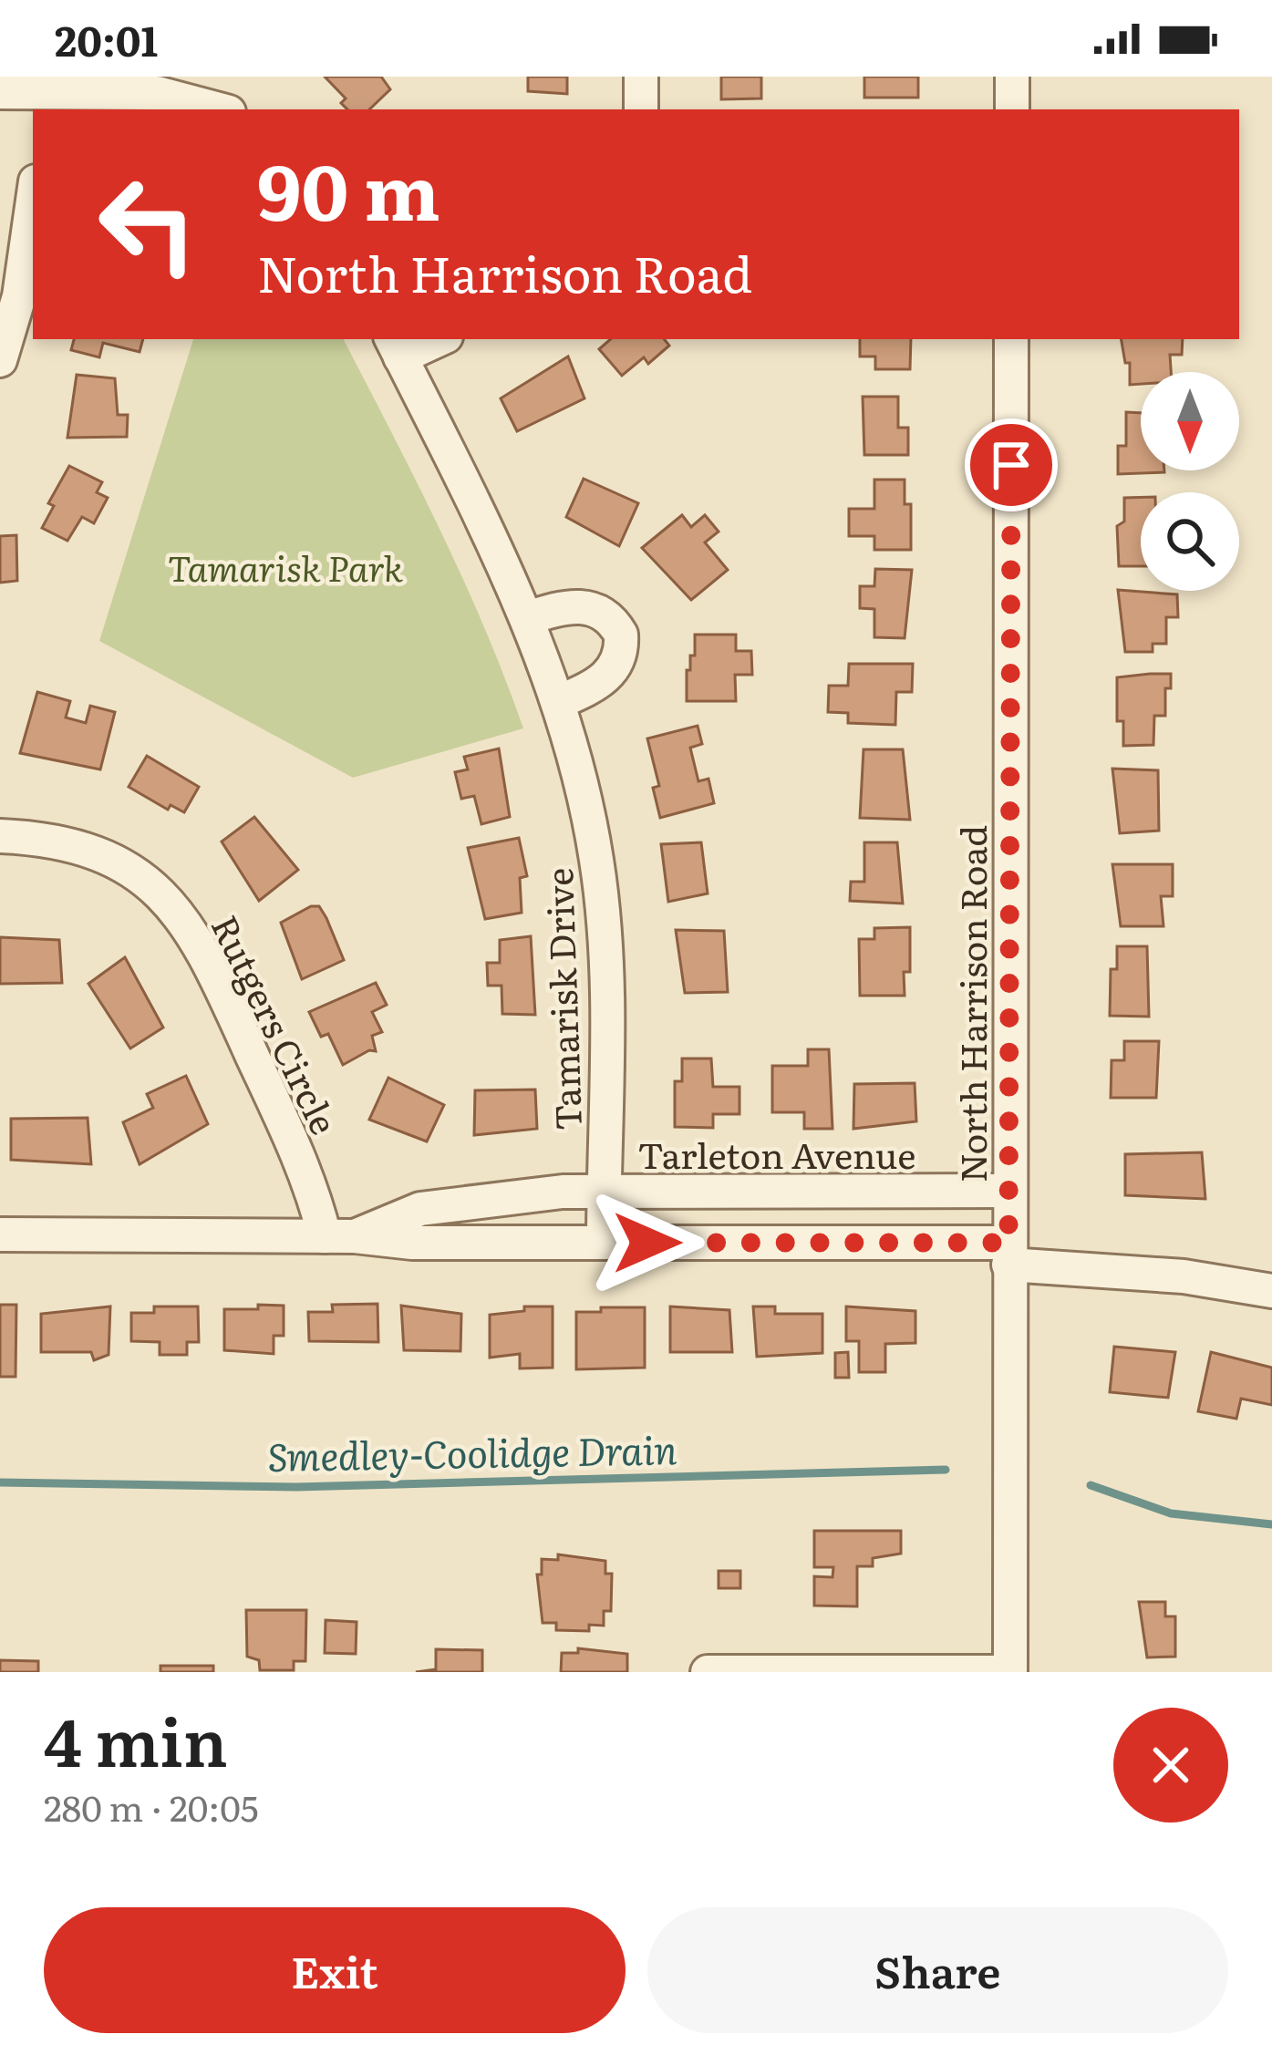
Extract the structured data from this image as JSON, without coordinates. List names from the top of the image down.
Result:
{
  "streets": {
    "street": [
      "Tamarisk Drive",
      "North Harrison Road",
      "Rutgers Circle",
      "Tarleton Avenue"
    ]
  },
  "crossings": [
    ["Tamarisk Drive", "Tarleton Avenue"],
    ["North Harrison Road", "Tarleton Avenue"],
    ["Rutgers Circle", "Tarleton Avenue"]
  ],
  "water": ["Smedley-Coolidge Drain"],
  "parks": ["Tamarisk Park"],
  "north": "bottom",
  "page": {
    "status": "20:01",
    "turn": ["90 m", "North Harrison Road"],
    "heading": ["4 min", "280 m · 20:05"],
    "buttons": ["Exit", "Share"]
  }
}
